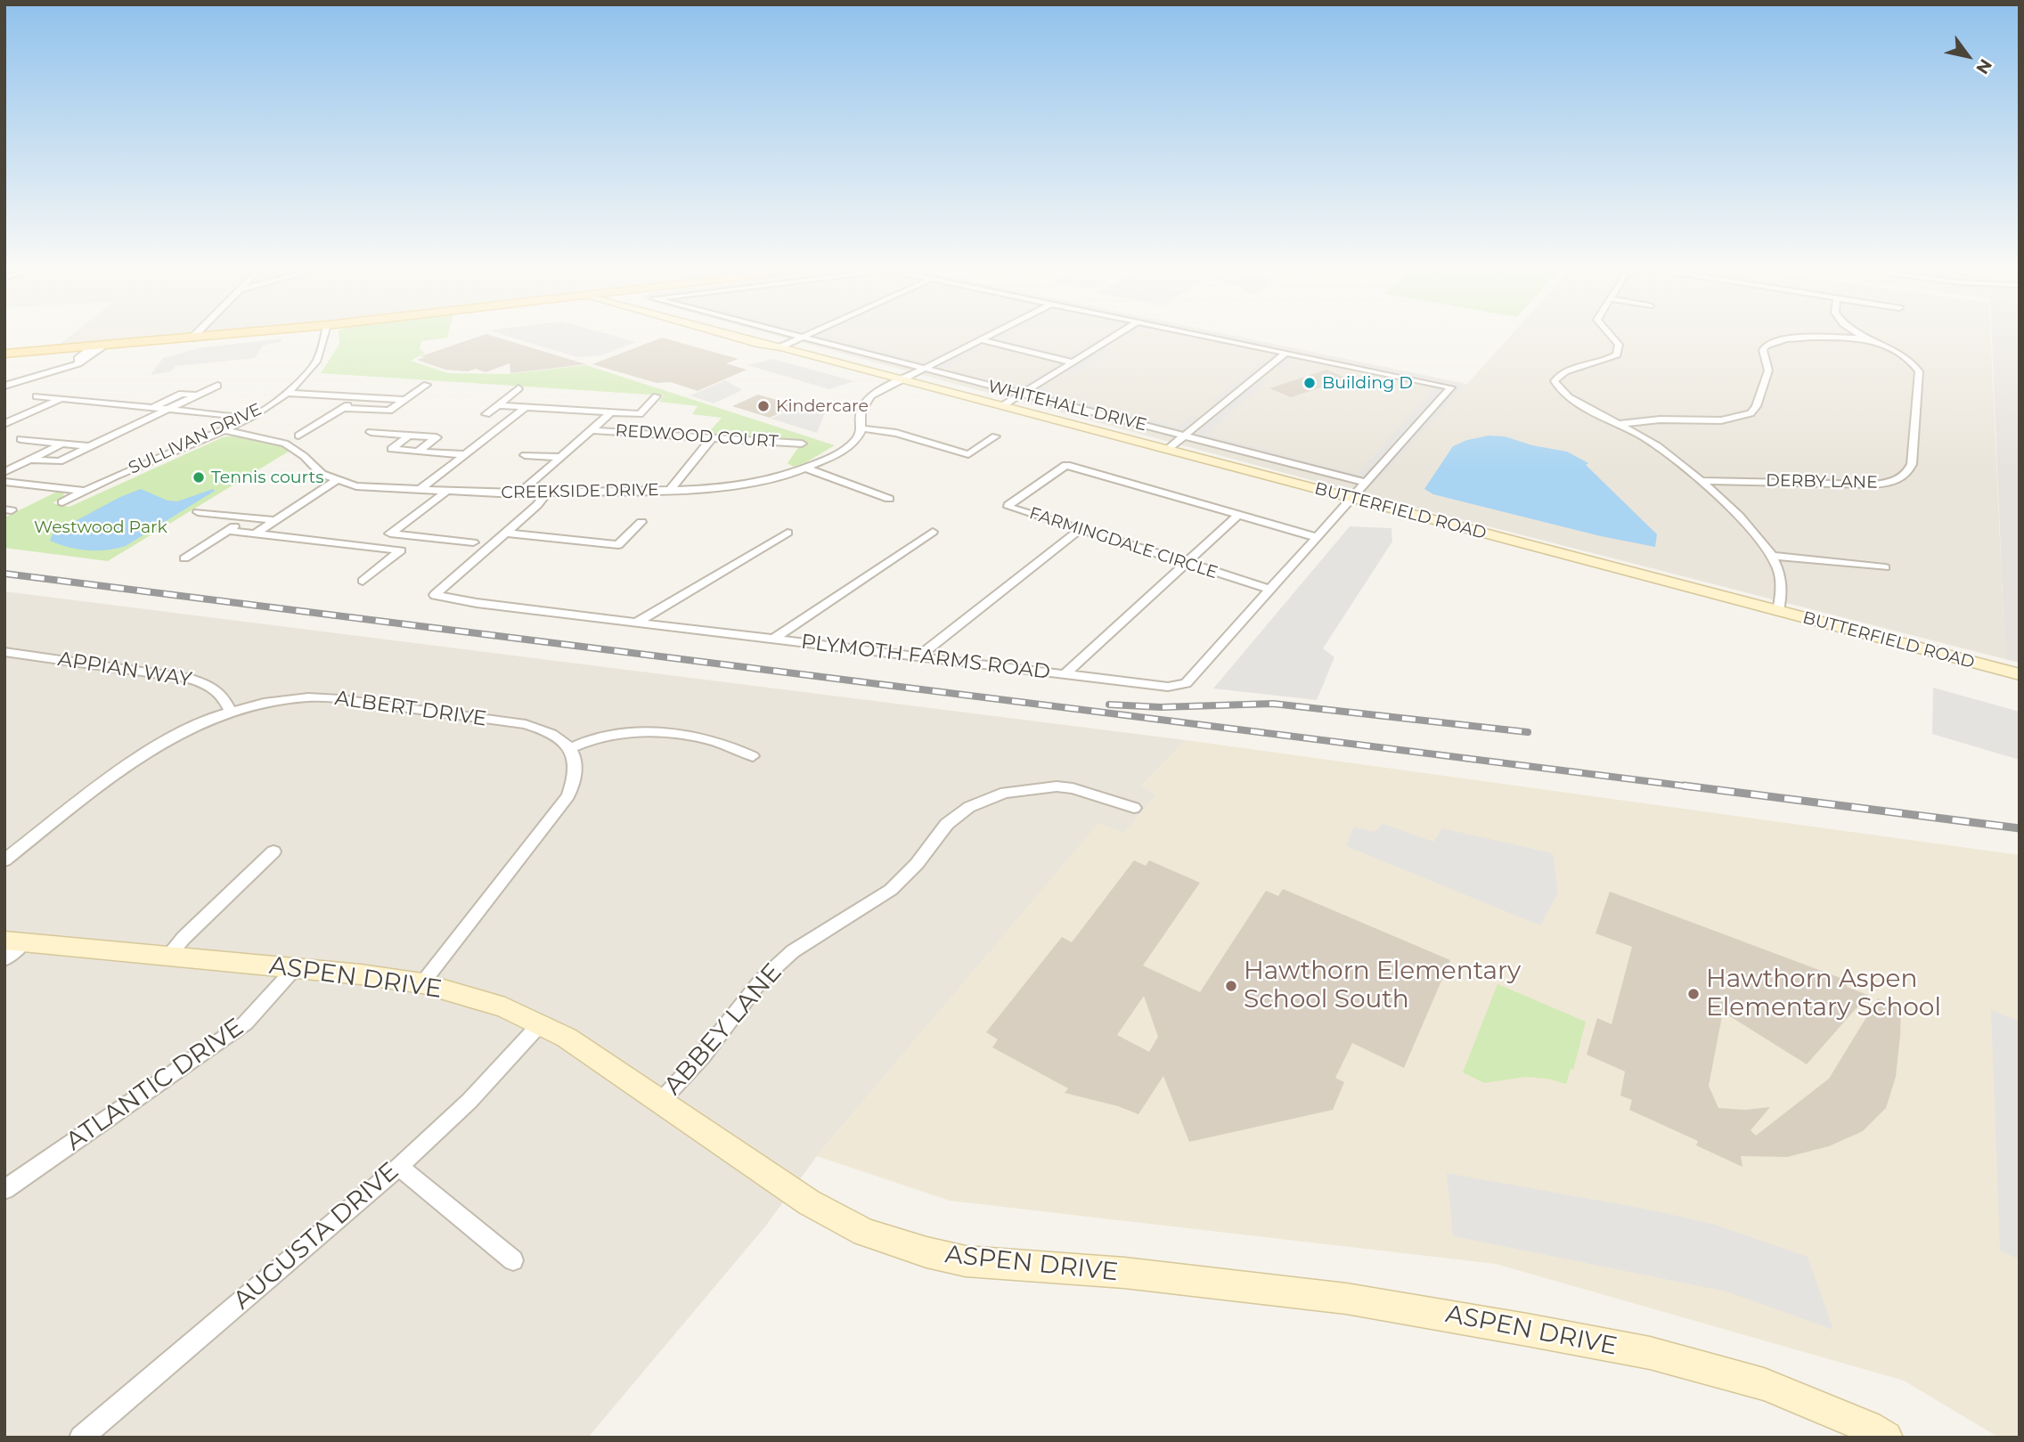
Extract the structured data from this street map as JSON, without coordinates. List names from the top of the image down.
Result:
{
  "streets": {
    "main road": ["BUTTERFIELD ROAD", "ASPEN DRIVE"],
    "street": [
      "WHITEHALL DRIVE",
      "REDWOOD COURT",
      "SULLIVAN DRIVE",
      "DERBY LANE",
      "CREEKSIDE DRIVE",
      "FARMINGDALE CIRCLE",
      "PLYMOTH FARMS ROAD",
      "APPIAN WAY",
      "ALBERT DRIVE",
      "ABBEY LANE",
      "ATLANTIC DRIVE",
      "AUGUSTA DRIVE"
    ]
  },
  "crossings": [
    ["WHITEHALL DRIVE", "PLYMOTH FARMS ROAD"],
    ["SULLIVAN DRIVE", "CREEKSIDE DRIVE"],
    ["BUTTERFIELD ROAD", "PLYMOTH FARMS ROAD"],
    ["FARMINGDALE CIRCLE", "PLYMOTH FARMS ROAD"],
    ["APPIAN WAY", "ALBERT DRIVE"],
    ["ASPEN DRIVE", "ABBEY LANE"],
    ["ASPEN DRIVE", "ATLANTIC DRIVE"],
    ["ASPEN DRIVE", "AUGUSTA DRIVE"]
  ],
  "parks": ["Westwood Park"],
  "places": [
    "Building D",
    "Kindercare",
    "Tennis courts",
    "Hawthorn Elementary School South",
    "Hawthorn Aspen Elementary School"
  ],
  "north": "bottom right"
}
